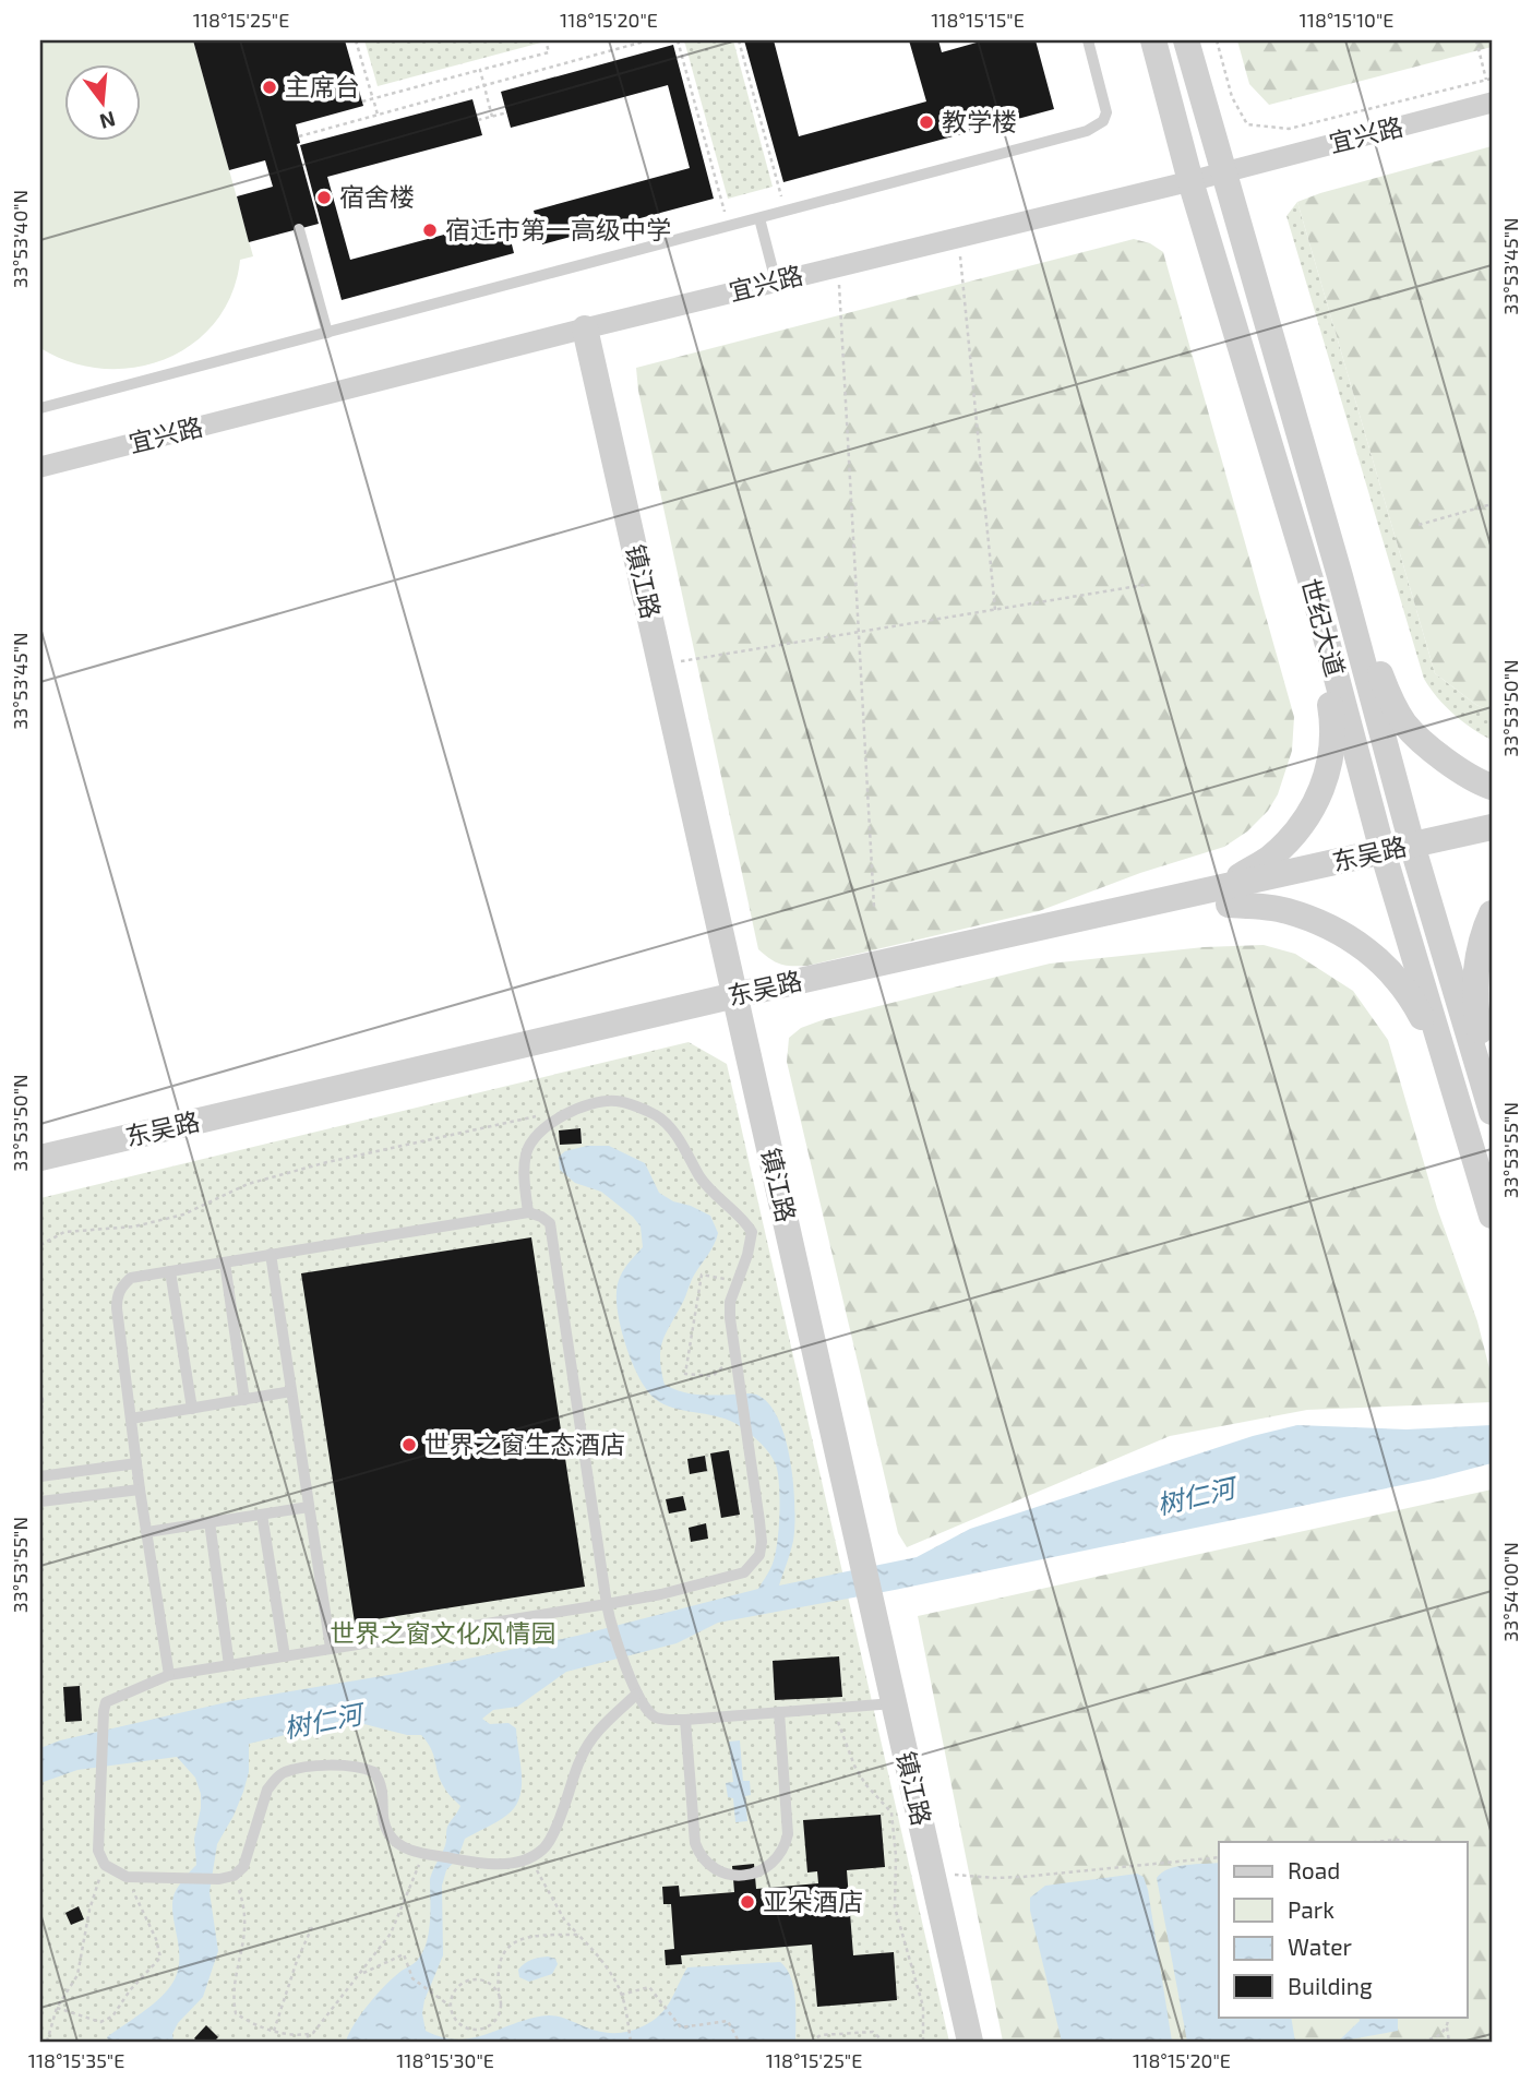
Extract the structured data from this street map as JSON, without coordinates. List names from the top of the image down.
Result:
{
  "streets": {
    "street": [
      "宜兴路",
      "镇江路",
      "世纪大道",
      "东吴路"
    ]
  },
  "crossings": [
    ["宜兴路", "镇江路"],
    ["宜兴路", "世纪大道"],
    ["镇江路", "东吴路"],
    ["世纪大道", "东吴路"]
  ],
  "water": ["树仁河"],
  "parks": ["世界之窗文化风情园"],
  "places": [
    "主席台",
    "教学楼",
    "宿舍楼",
    "宿迁市第一高级中学",
    "世界之窗生态酒店",
    "亚朵酒店"
  ],
  "legend": [
    "Road",
    "Park",
    "Water",
    "Building"
  ],
  "north": "bottom",
  "coordinates": [
    "118°15'25\"E",
    "118°15'20\"E",
    "118°15'15\"E",
    "118°15'10\"E",
    "33°53'40\"N",
    "33°53'45\"N",
    "33°53'50\"N",
    "33°53'55\"N",
    "33°54'00\"N",
    "118°15'35\"E",
    "118°15'30\"E"
  ]
}
